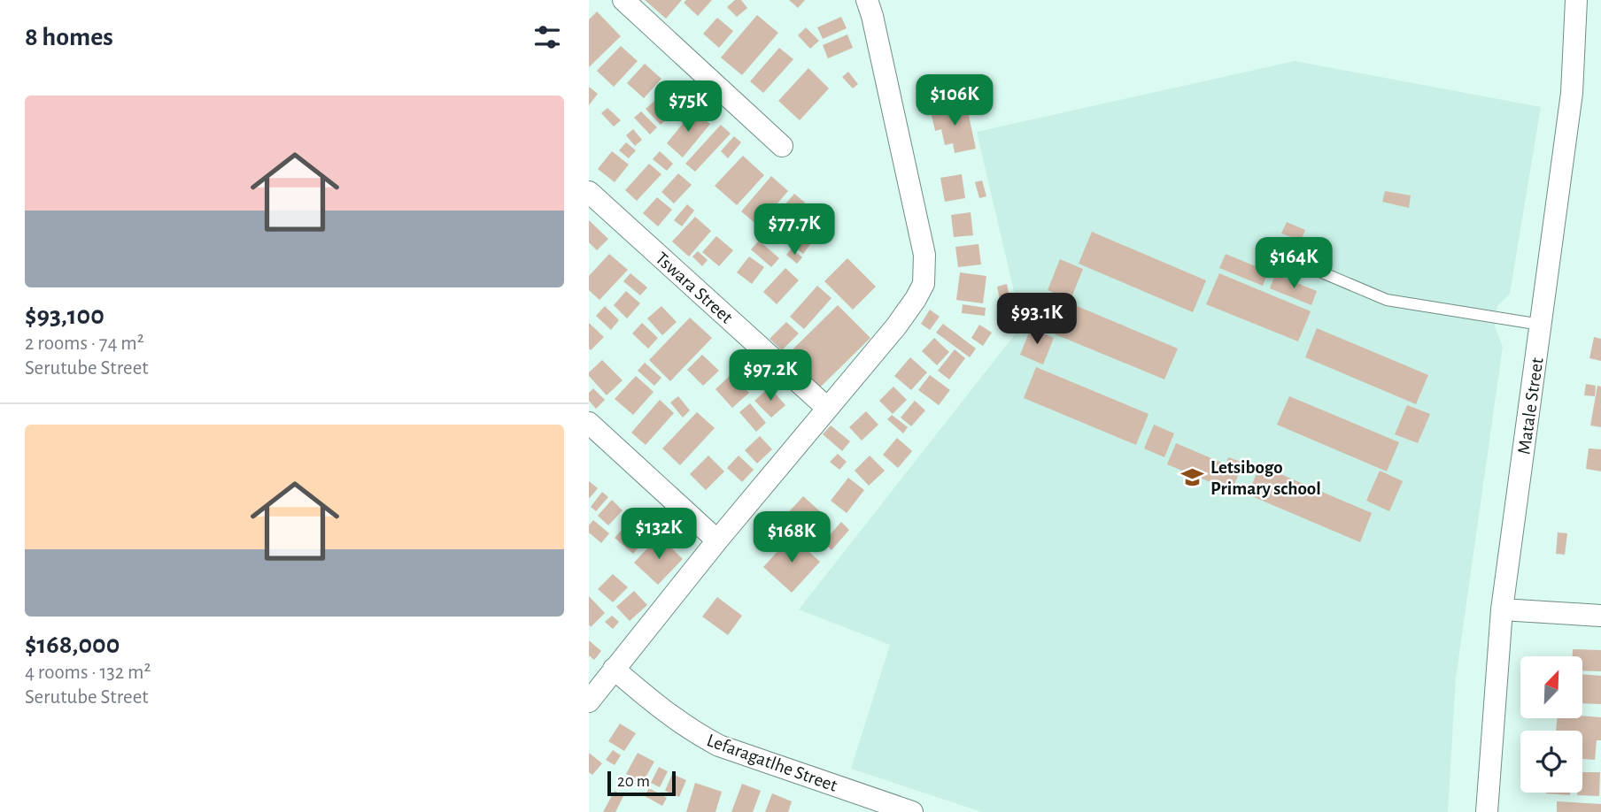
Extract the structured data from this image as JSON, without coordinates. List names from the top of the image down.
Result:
{
  "streets": {
    "street": ["Tswara Street", "Matale Street", "Lefaragatlhe Street"]
  },
  "places": {
    "school or university": ["Letsibogo Primary school"]
  },
  "scale_bar": "20 m",
  "north": "top right",
  "page": {
    "heading": "8 homes",
    "list": [
      {
        "name": "$93,100",
        "note": "2 rooms · 74 m² · Serutube Street"
      },
      {
        "name": "$168,000",
        "note": "4 rooms · 132 m² · Serutube Street"
      }
    ],
    "price": [
      "$106K",
      "$75K",
      "$77.7K",
      "$164K",
      "$93.1K",
      "$97.2K",
      "$132K",
      "$168K"
    ],
    "scale": "20 m"
  }
}
